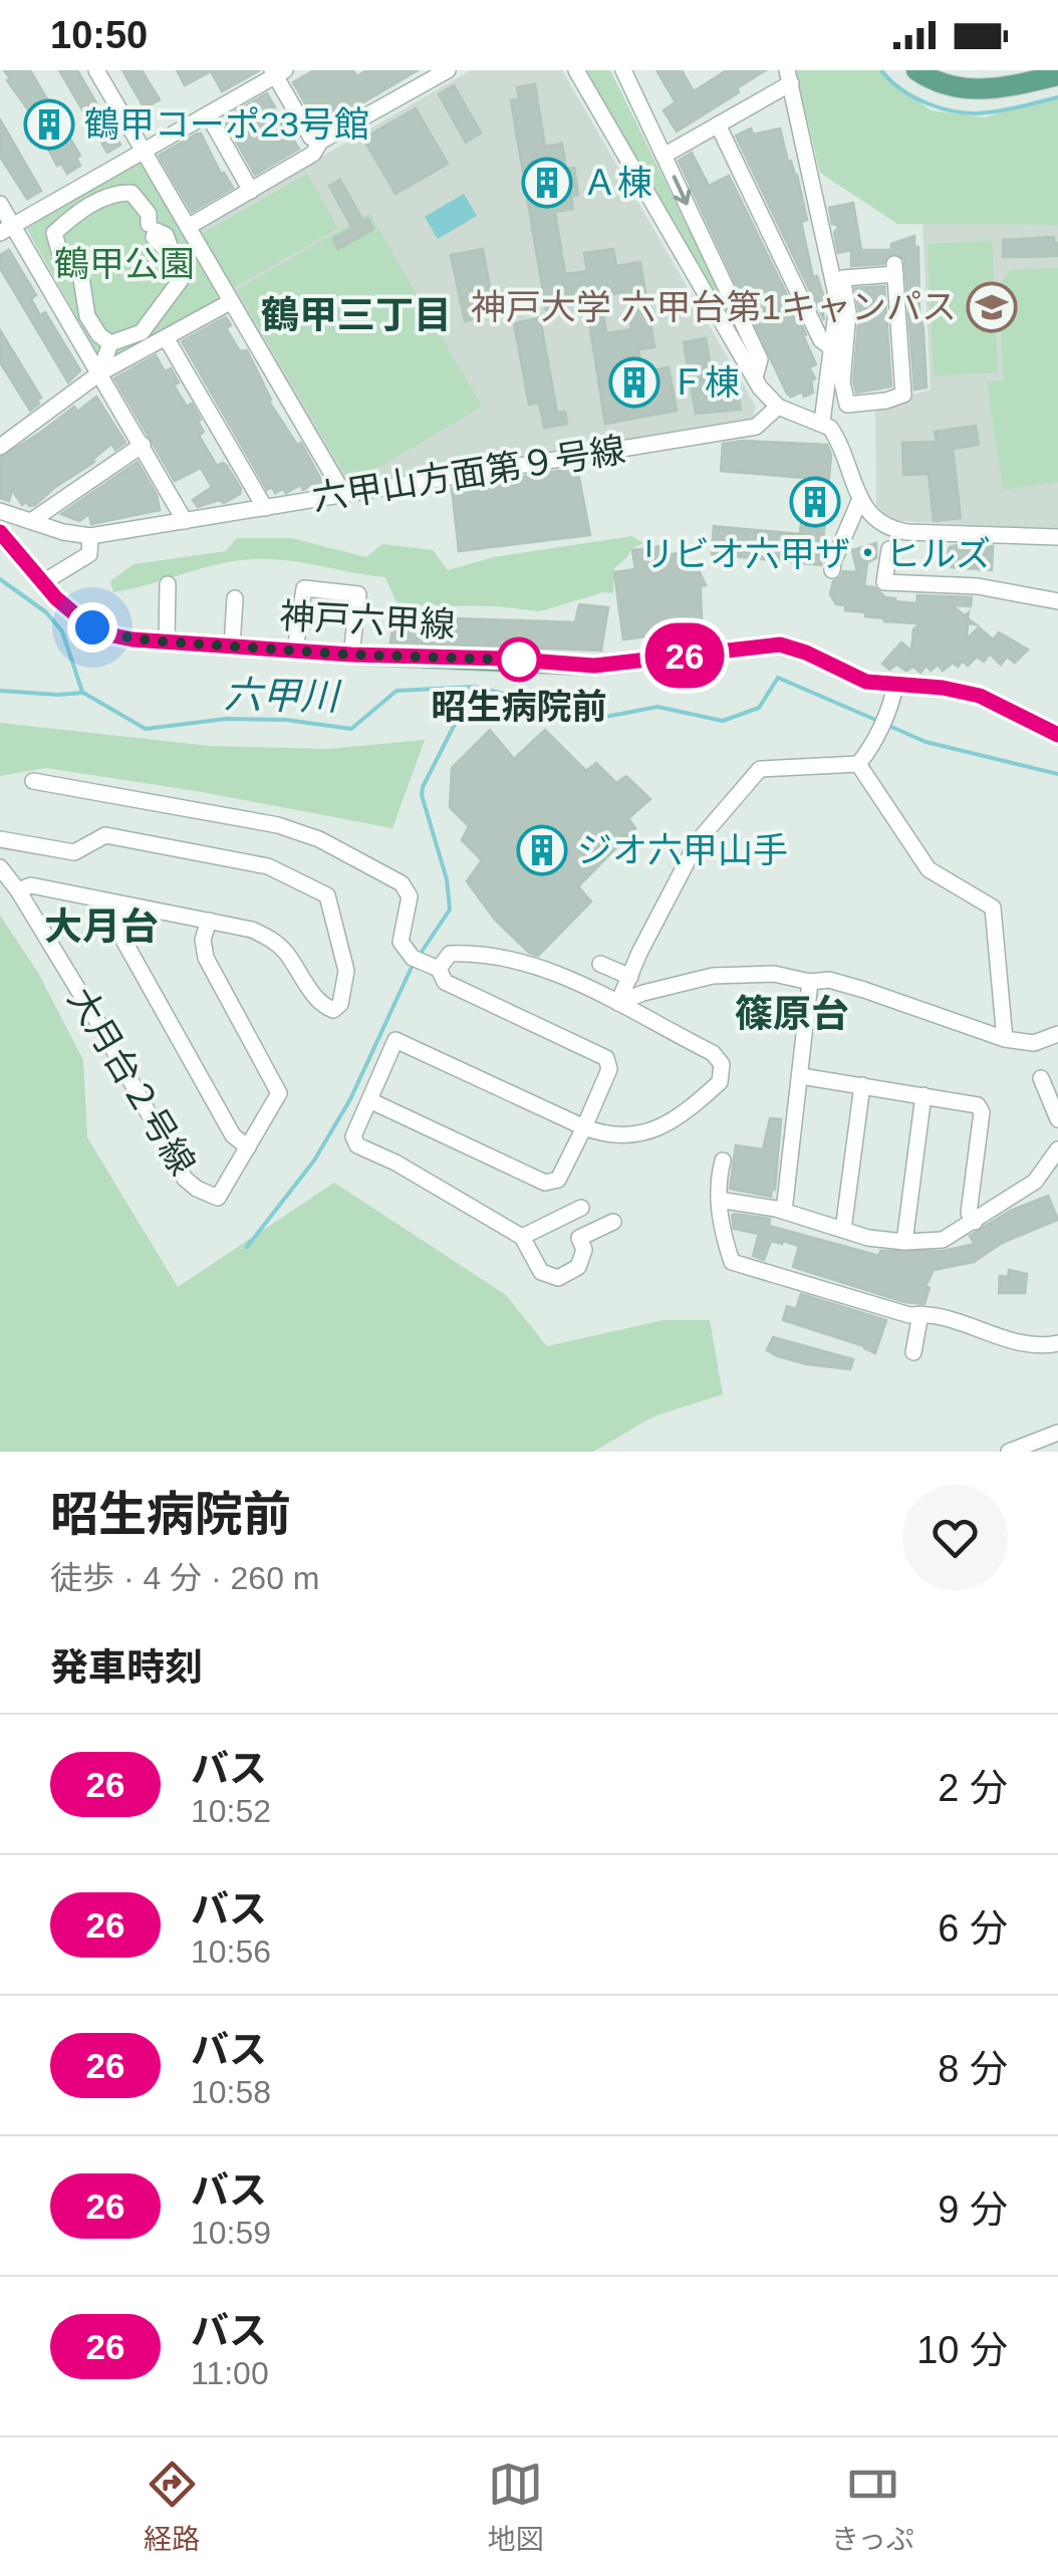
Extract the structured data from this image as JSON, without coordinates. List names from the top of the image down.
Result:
{
  "streets": {
    "main road": ["神戸六甲線"],
    "street": ["六甲山方面第９号線", "大月台２号線"]
  },
  "districts": ["鶴甲三丁目", "大月台", "篠原台"],
  "water": ["六甲川"],
  "parks": ["鶴甲公園"],
  "places": {
    "building": [
      "鶴甲コーポ23号館",
      "Ａ棟",
      "Ｆ棟",
      "リビオ六甲ザ・ヒルズ",
      "ジオ六甲山手"
    ],
    "school or university": ["神戸大学 六甲台第1キャンパス"],
    "other": ["昭生病院前"]
  },
  "lines": ["bus line 26"],
  "page": {
    "status": "10:50",
    "on_map": "26",
    "heading": [
      ["昭生病院前", "徒歩 · 4 分 · 260 m"],
      "発車時刻"
    ],
    "list": [
      {
        "mark": "26",
        "name": "バス",
        "note": "10:52",
        "value": "2 分"
      },
      {
        "mark": "26",
        "name": "バス",
        "note": "10:56",
        "value": "6 分"
      },
      {
        "mark": "26",
        "name": "バス",
        "note": "10:58",
        "value": "8 分"
      },
      {
        "mark": "26",
        "name": "バス",
        "note": "10:59",
        "value": "9 分"
      },
      {
        "mark": "26",
        "name": "バス",
        "note": "11:00",
        "value": "10 分"
      }
    ],
    "tabs": ["経路", "地図", "きっぷ"]
  }
}
